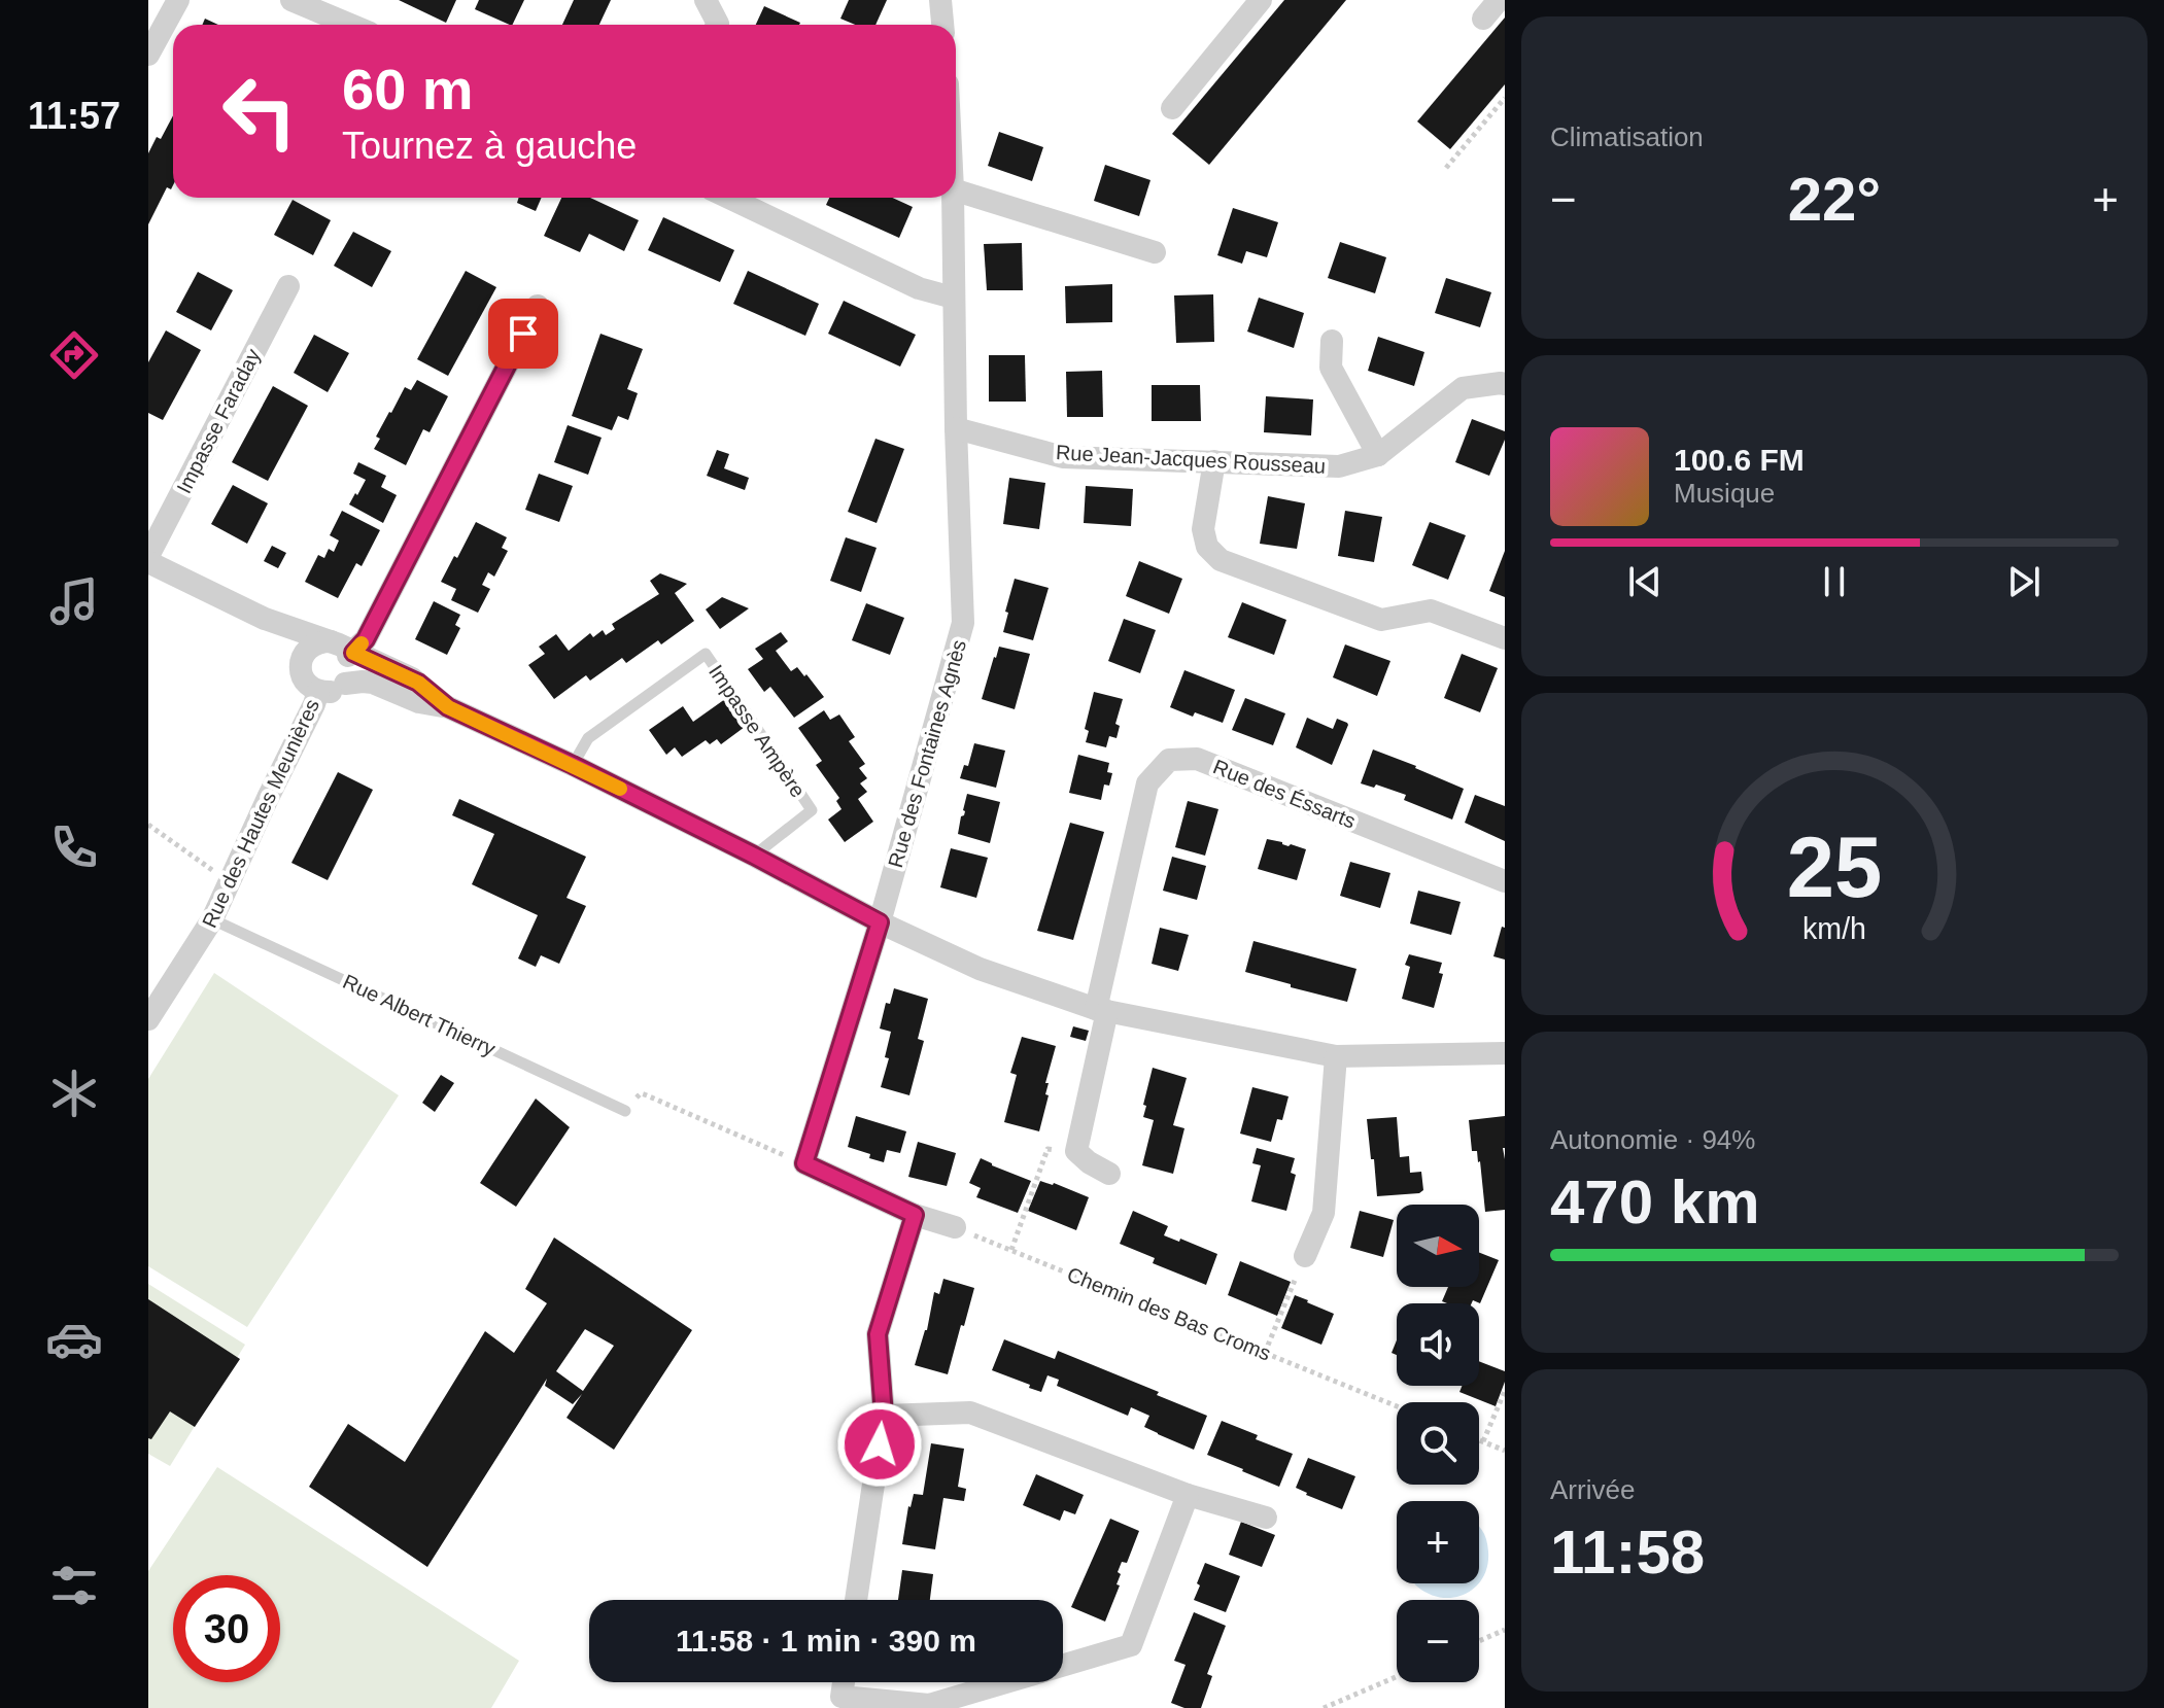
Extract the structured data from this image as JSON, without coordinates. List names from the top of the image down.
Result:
{
  "streets": {
    "street": [
      "Impasse Faraday",
      "Rue Jean-Jacques Rousseau",
      "Rue des Fontaines Agnès",
      "Rue des Éssarts",
      "Rue des Hautes Meunières"
    ],
    "lane": ["Impasse Ampère", "Rue Albert Thierry"],
    "path": ["Chemin des Bas Croms"]
  },
  "crossings": [
    ["Rue Jean-Jacques Rousseau", "Rue des Fontaines Agnès"],
    ["Rue des Hautes Meunières", "Rue Albert Thierry"]
  ],
  "north": "right",
  "page": {
    "tabs": "11:57",
    "tile": [
      "Climatisation",
      ["Autonomie · 94%", "470 km"],
      ["Arrivée", "11:58"]
    ],
    "turn": ["60 m", "Tournez à gauche"],
    "heat": ["−", "22°", "+"],
    "song": ["100.6 FM", "Musique"],
    "map_buttons": ["+", "−"],
    "limit": "30",
    "trip": "11:58 · 1 min · 390 m",
    "gauge": ["25", "km/h"]
  }
}
